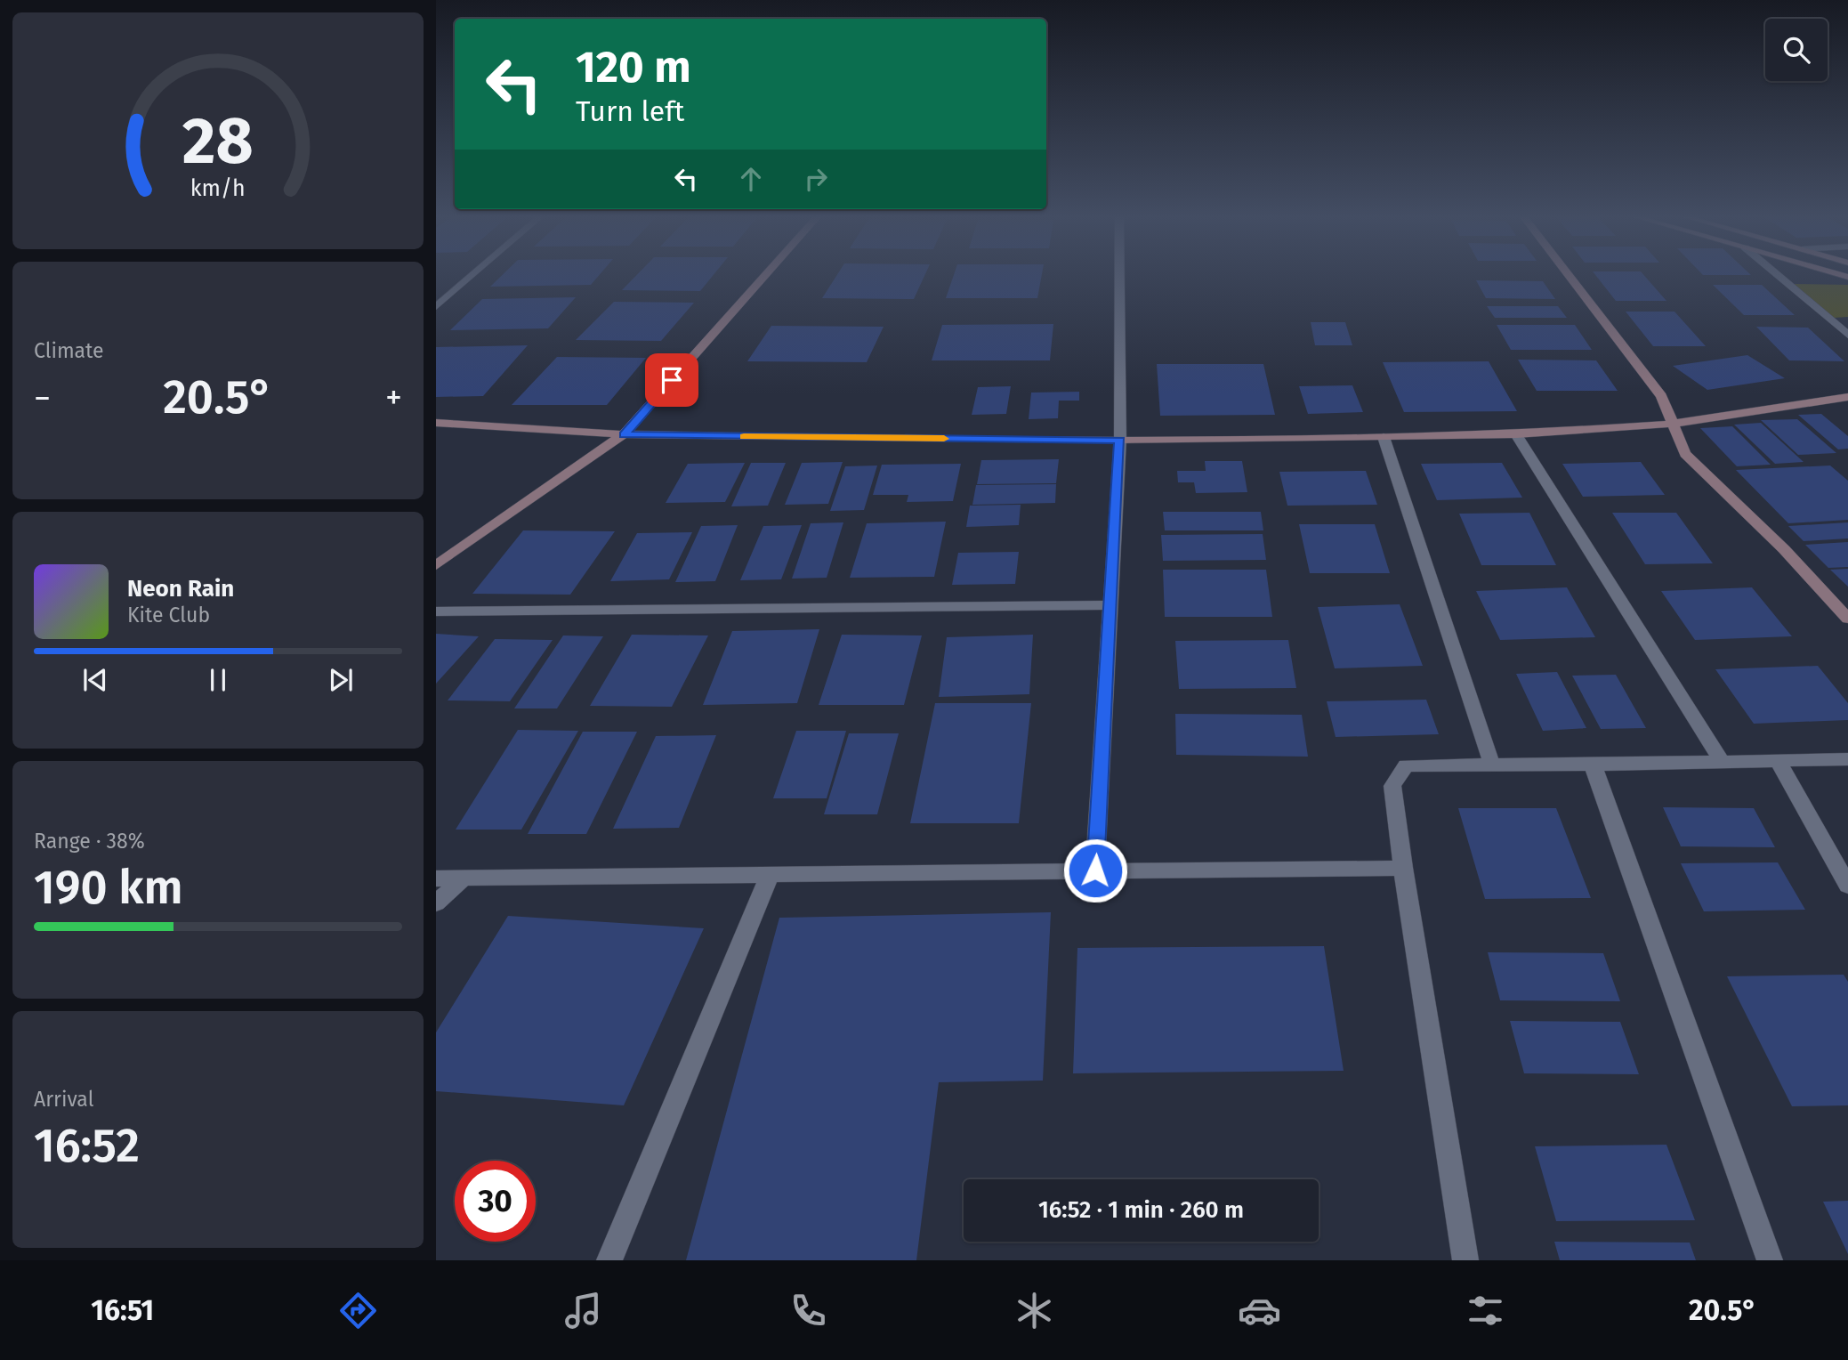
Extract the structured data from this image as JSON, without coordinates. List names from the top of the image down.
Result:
{
  "page": {
    "turn": ["120 m", "Turn left"],
    "tile": [
      "Climate",
      ["Range · 38%", "190 km"],
      ["Arrival", "16:52"]
    ],
    "heat": ["−", "20.5°", "+"],
    "song": ["Neon Rain", "Kite Club"],
    "limit": "30",
    "trip": "16:52 · 1 min · 260 m",
    "tabs": ["16:51", "20.5°"],
    "gauge": ["28", "km/h"]
  }
}
